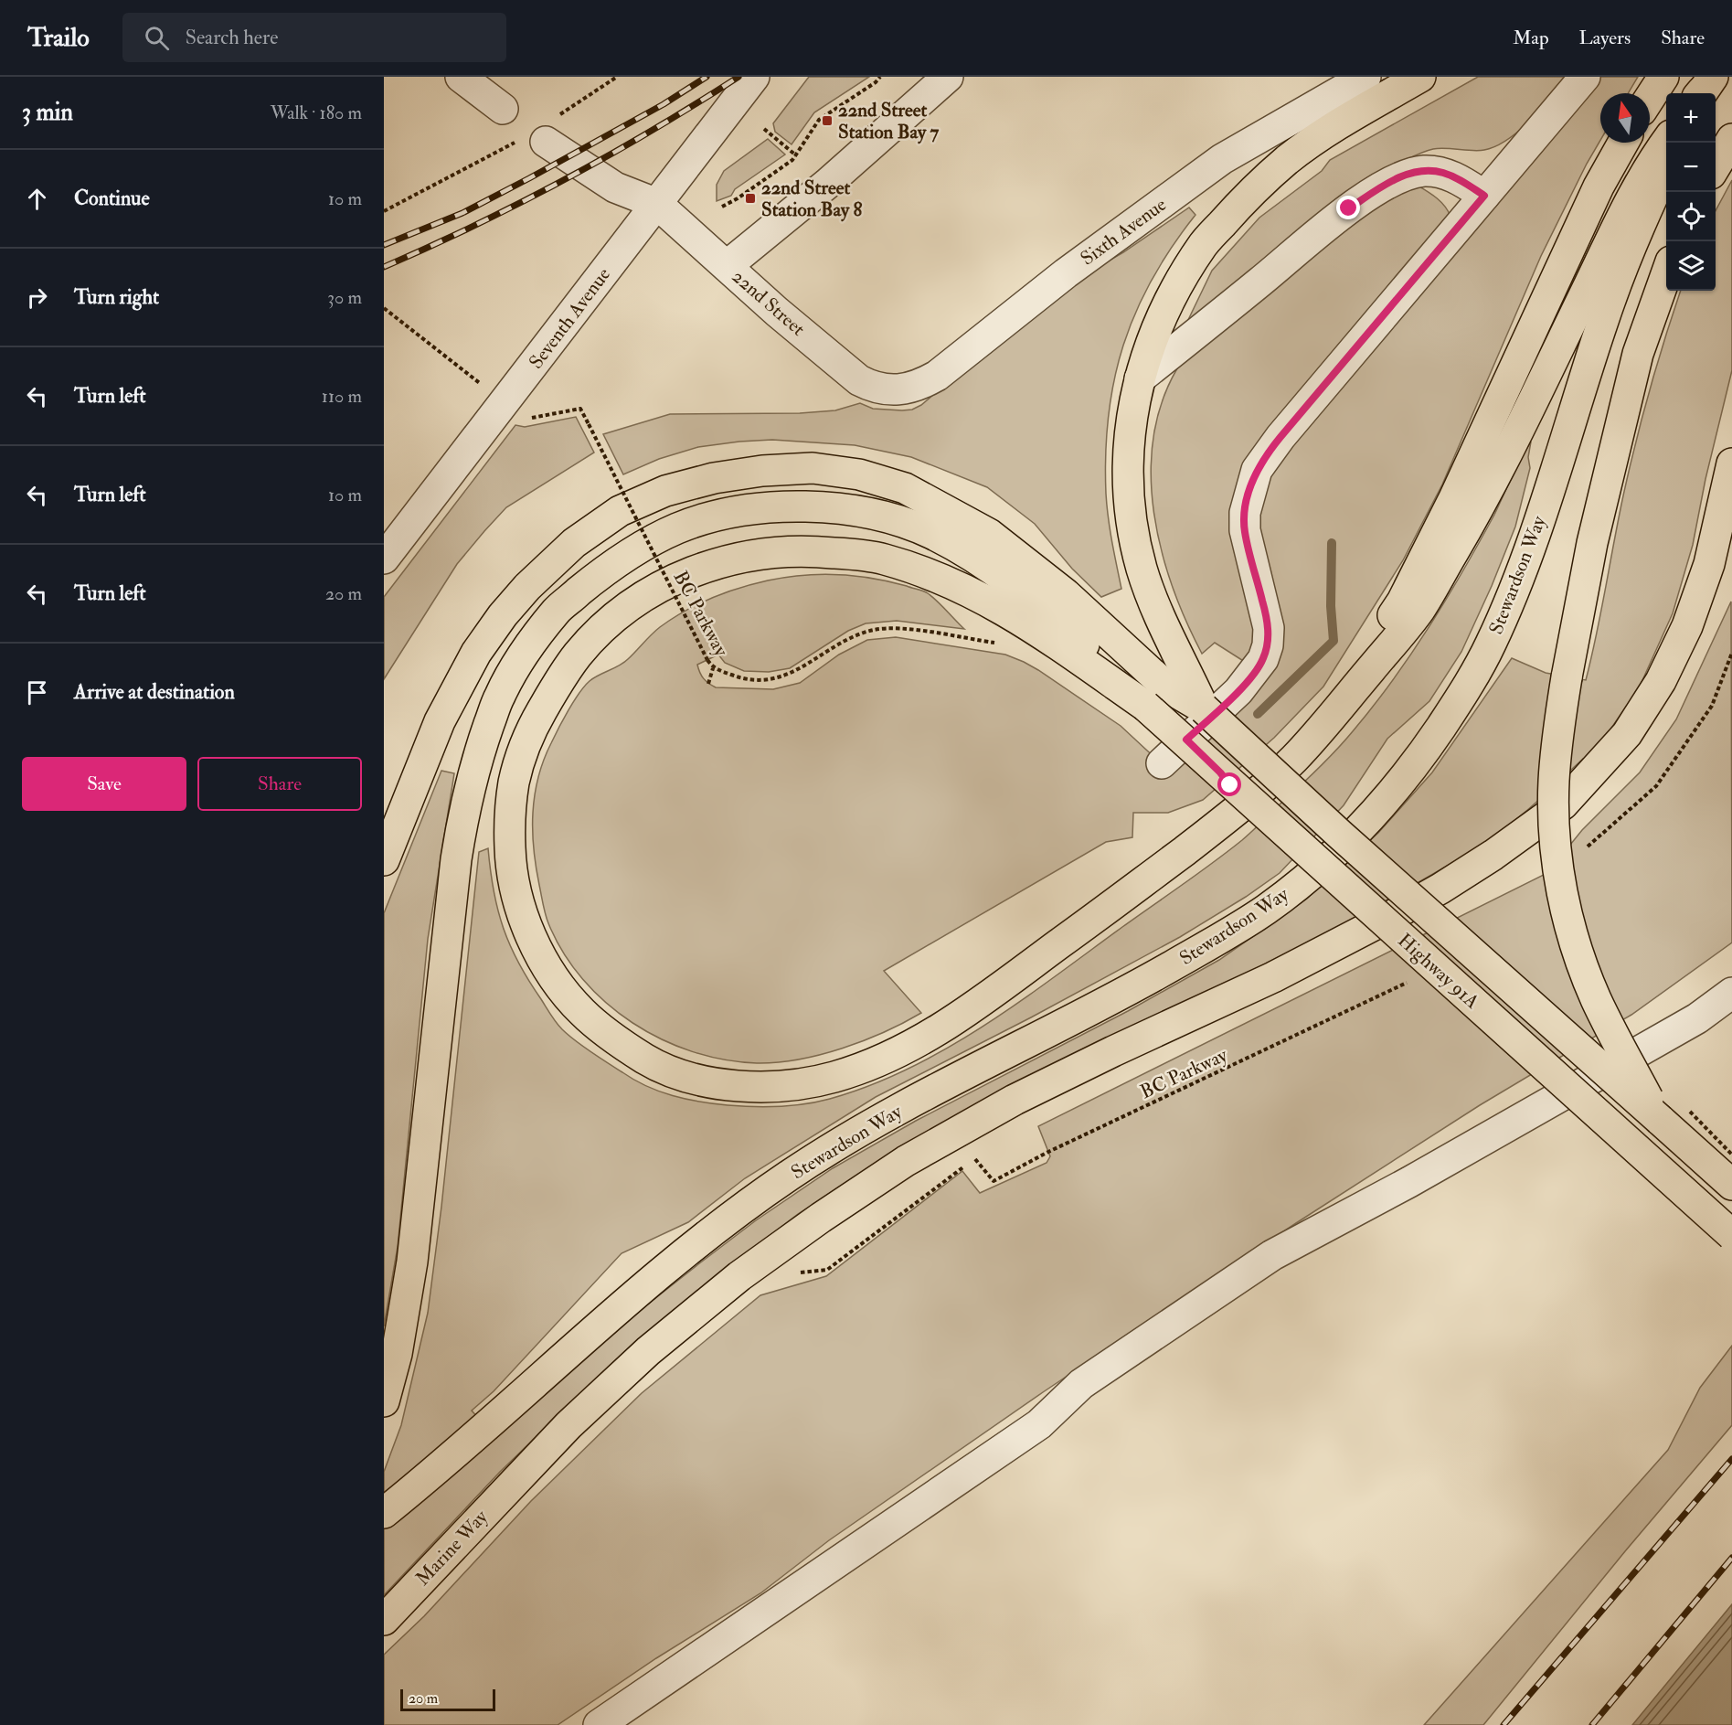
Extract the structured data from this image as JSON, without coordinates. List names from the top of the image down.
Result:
{
  "streets": {
    "main road": ["Stewardson Way", "Highway 91A", "Marine Way"],
    "street": ["Sixth Avenue", "22nd Street", "Seventh Avenue"],
    "path": ["BC Parkway"]
  },
  "crossings": [
    ["Sixth Avenue", "22nd Street"],
    ["22nd Street", "Seventh Avenue"]
  ],
  "places": {
    "transit": ["22nd Street Station Bay 7", "22nd Street Station Bay 8"]
  },
  "scale_bar": "20 m",
  "north": "top",
  "page": {
    "header": "Trailo",
    "search": "Search here",
    "nav": ["Map", "Layers", "Share"],
    "heading": ["3 min", "Walk · 180 m"],
    "map_buttons": ["+", "−"],
    "list": [
      ["Continue", "10 m"],
      ["Turn right", "30 m"],
      ["Turn left", "110 m"],
      ["Turn left", "10 m"],
      ["Turn left", "20 m"],
      "Arrive at destination"
    ],
    "buttons": ["Save", "Share"],
    "scale": "20 m"
  }
}
